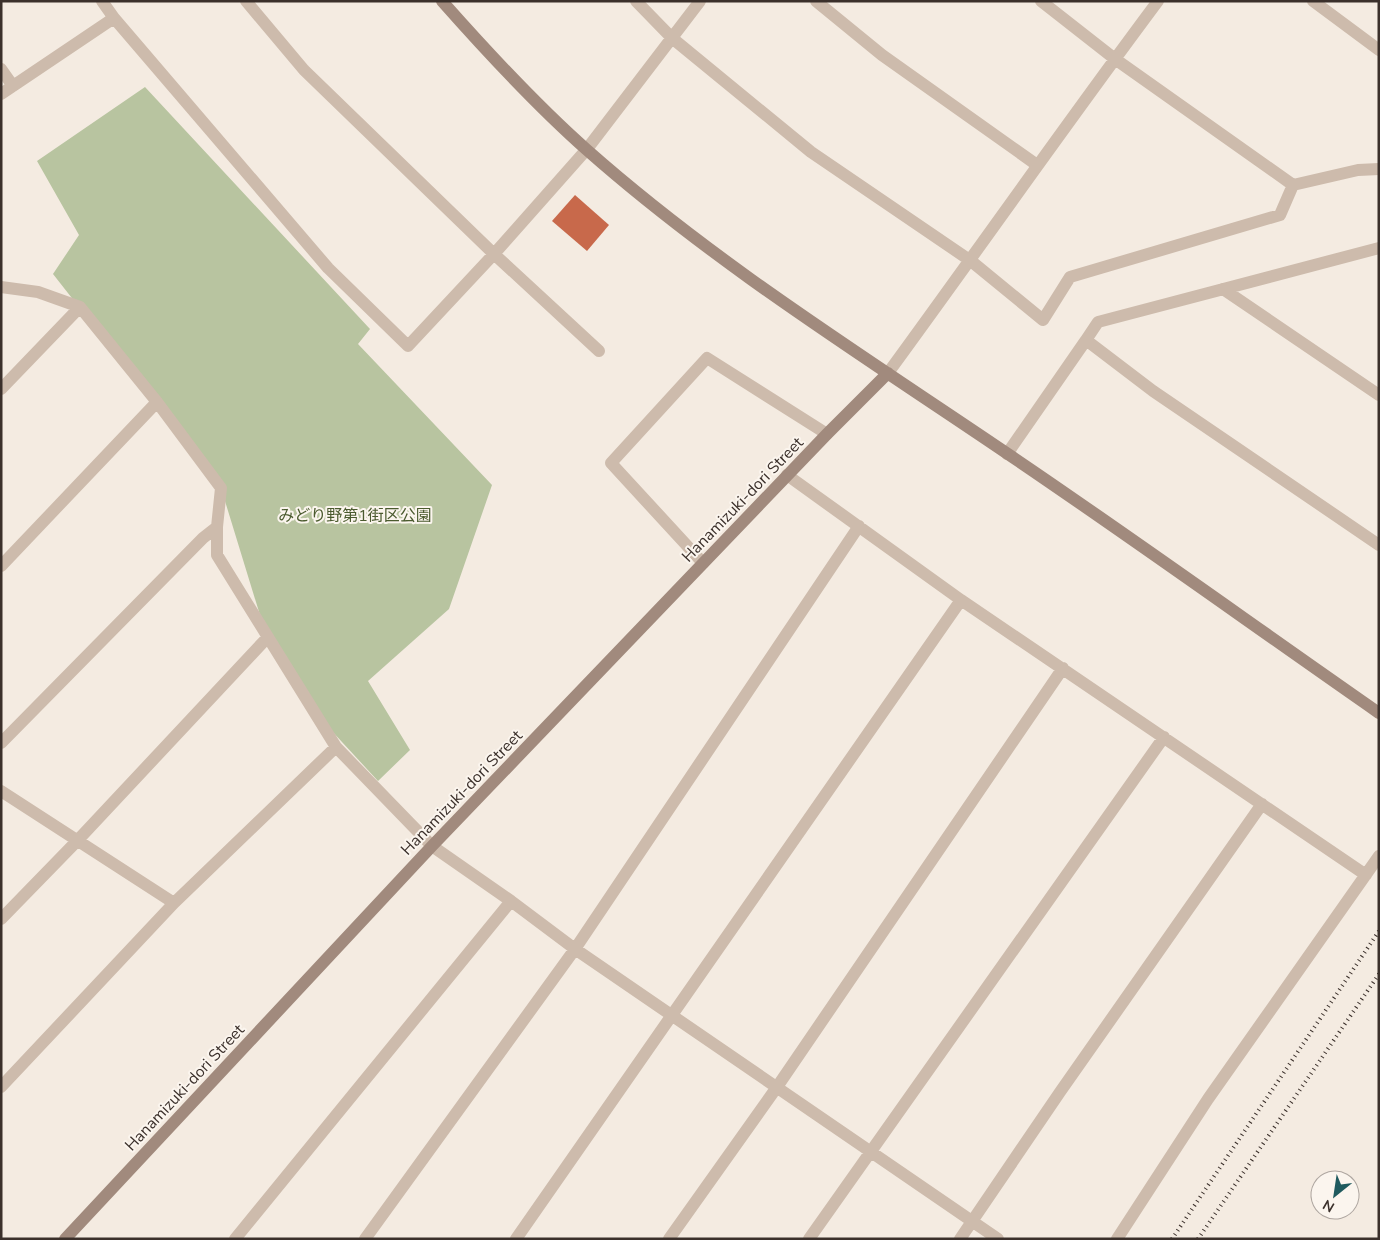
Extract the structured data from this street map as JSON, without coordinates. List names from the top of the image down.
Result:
{
  "streets": {
    "street": ["Hanamizuki-dori Street"]
  },
  "parks": ["みどり野第1街区公園"],
  "north": "bottom left"
}
